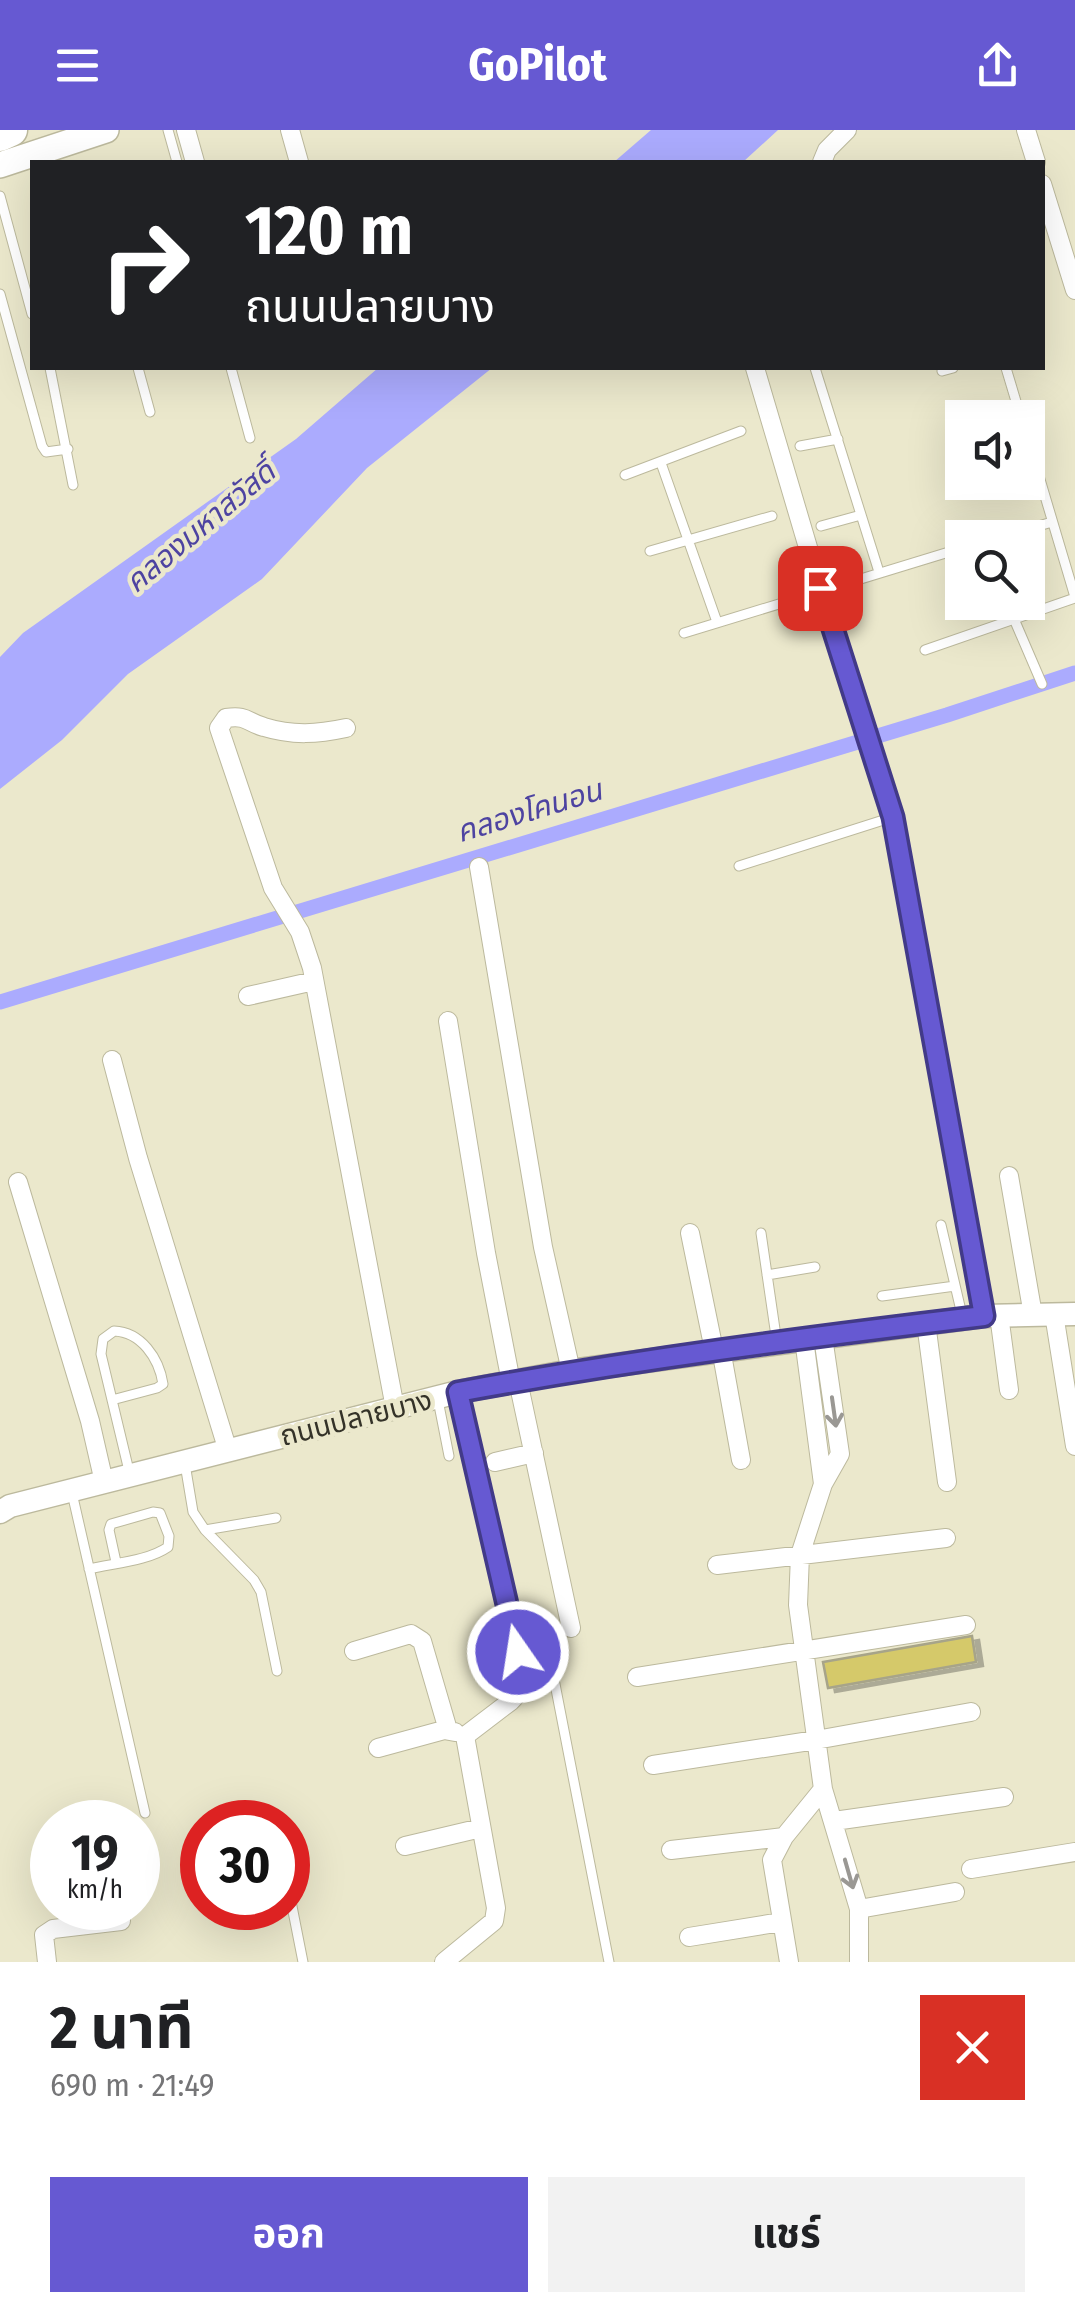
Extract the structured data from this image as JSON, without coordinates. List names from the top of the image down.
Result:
{
  "streets": {
    "street": ["ถนนปลายบาง"]
  },
  "water": ["คลองมหาสวัสดิ์", "คลองโคนอน"],
  "page": {
    "header": "GoPilot",
    "turn": ["120 m", "ถนนปลายบาง"],
    "speed": "19 km/h",
    "limit": "30",
    "heading": ["2 นาที", "690 m · 21:49"],
    "buttons": ["ออก", "แชร์"]
  }
}
